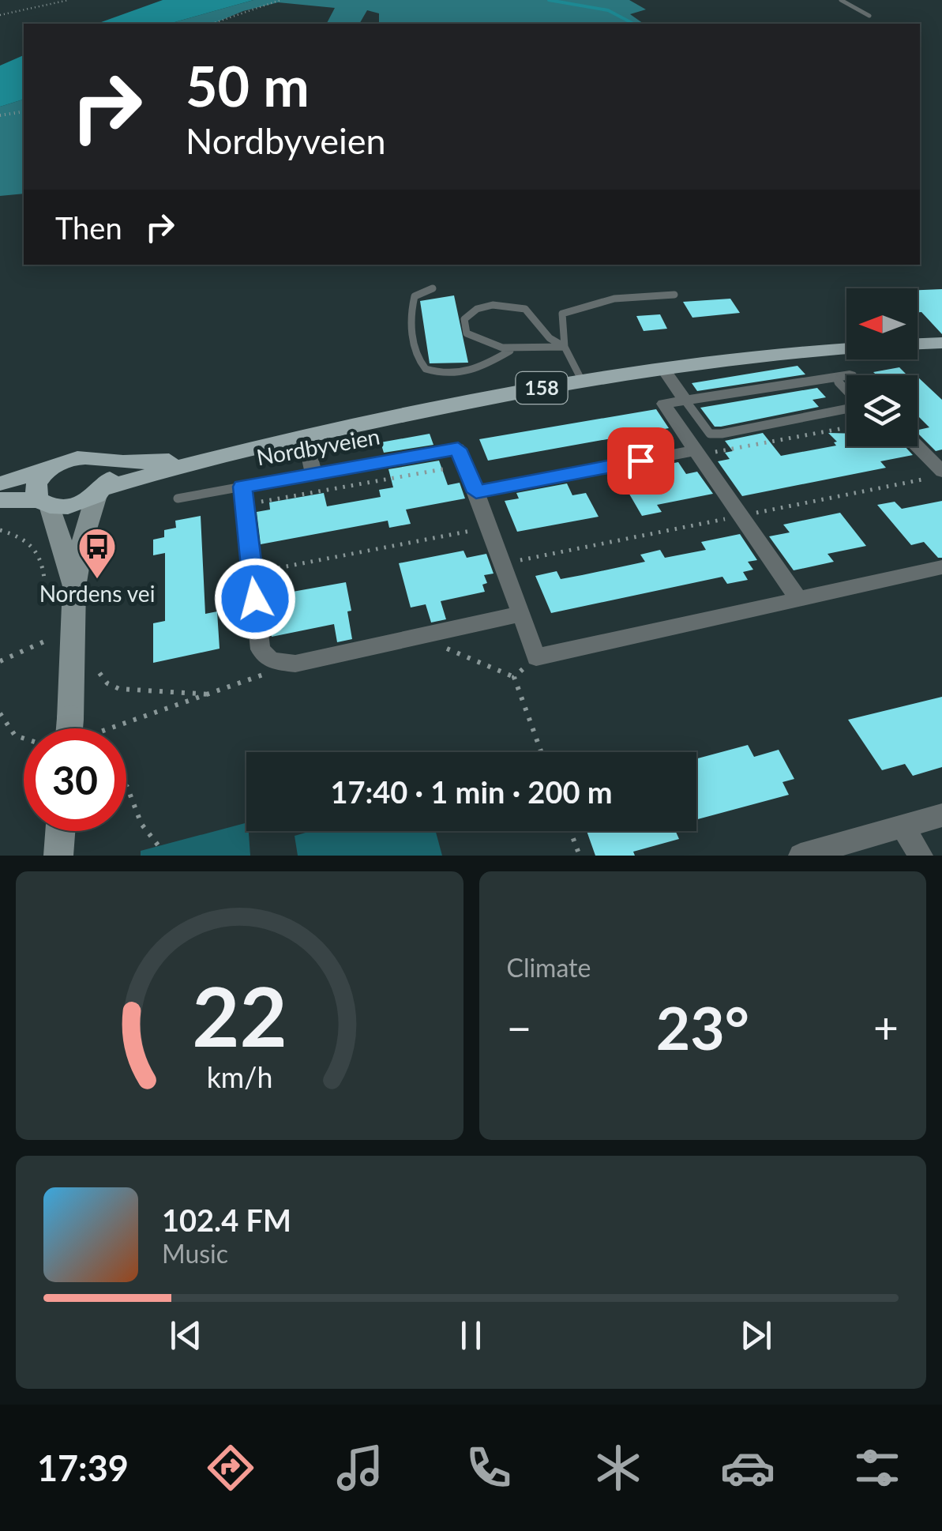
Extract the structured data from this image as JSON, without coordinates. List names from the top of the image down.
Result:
{
  "streets": {
    "main road": ["158", "Nordbyveien"]
  },
  "places": {
    "bus stop": ["Nordens vei"]
  },
  "north": "left",
  "page": {
    "turn": ["50 m", "Nordbyveien"],
    "then": "Then",
    "limit": "30",
    "trip": "17:40 · 1 min · 200 m",
    "tile": "Climate",
    "heat": ["−", "23°", "+"],
    "song": ["102.4 FM", "Music"],
    "tabs": "17:39",
    "gauge": ["22", "km/h"]
  }
}
